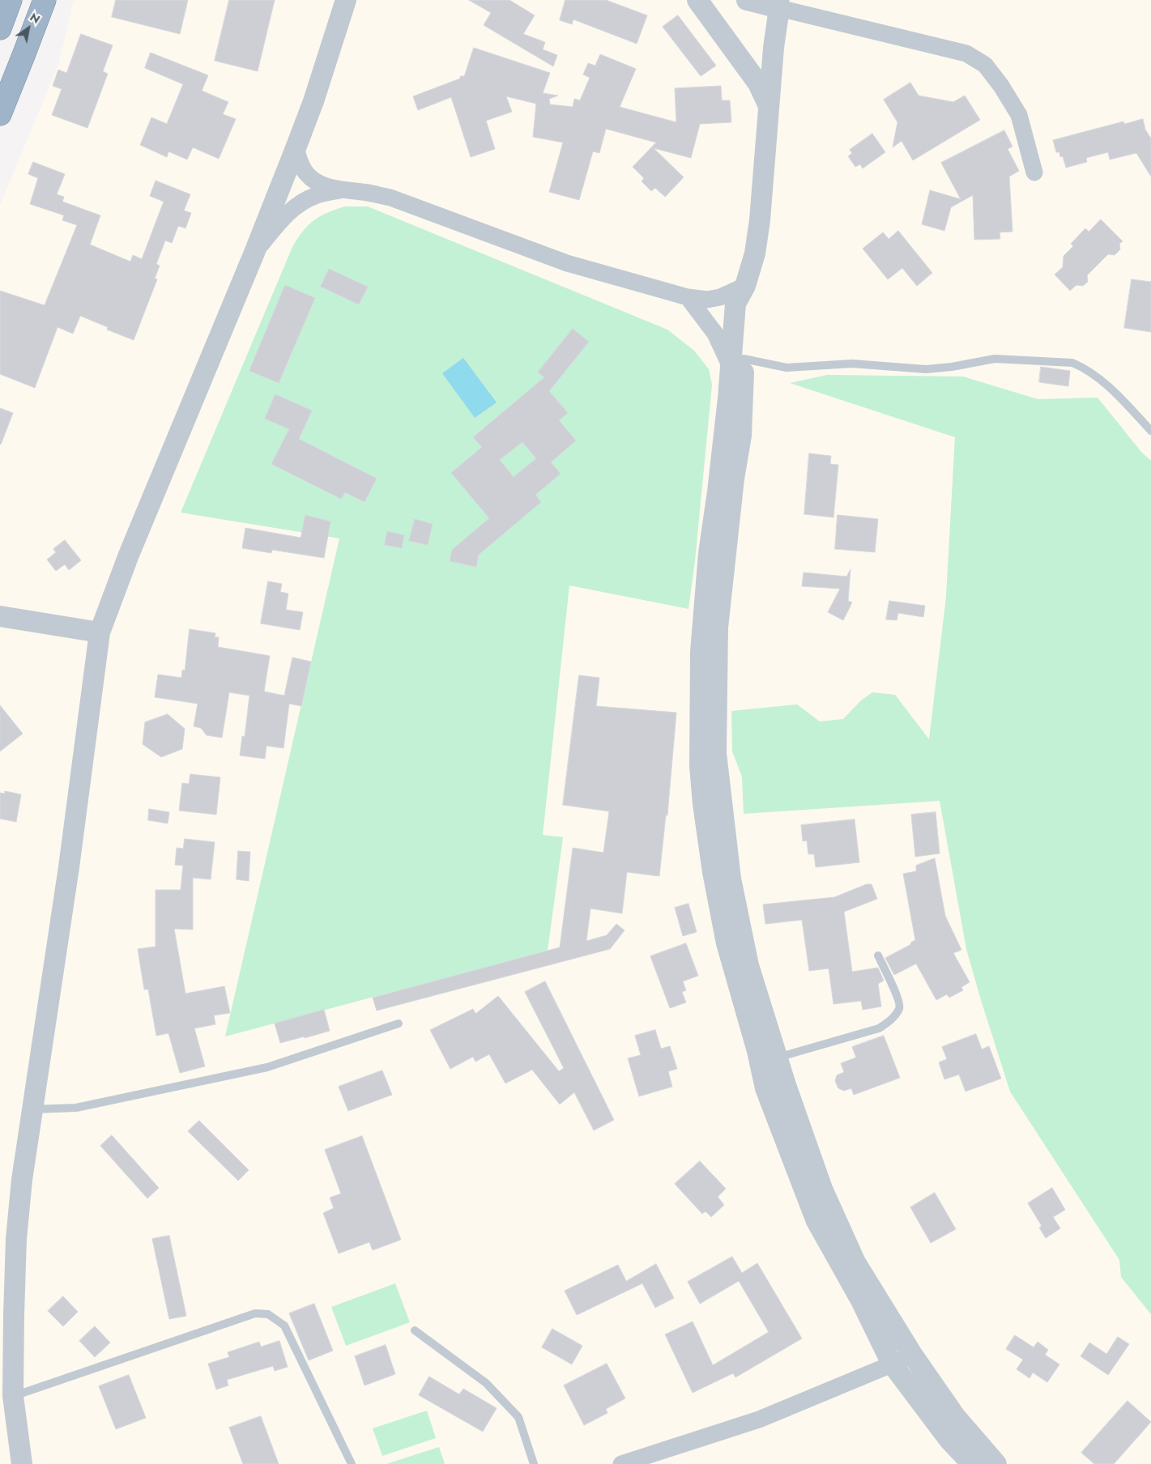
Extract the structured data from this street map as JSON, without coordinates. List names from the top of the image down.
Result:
{
  "north": "top right"
}
